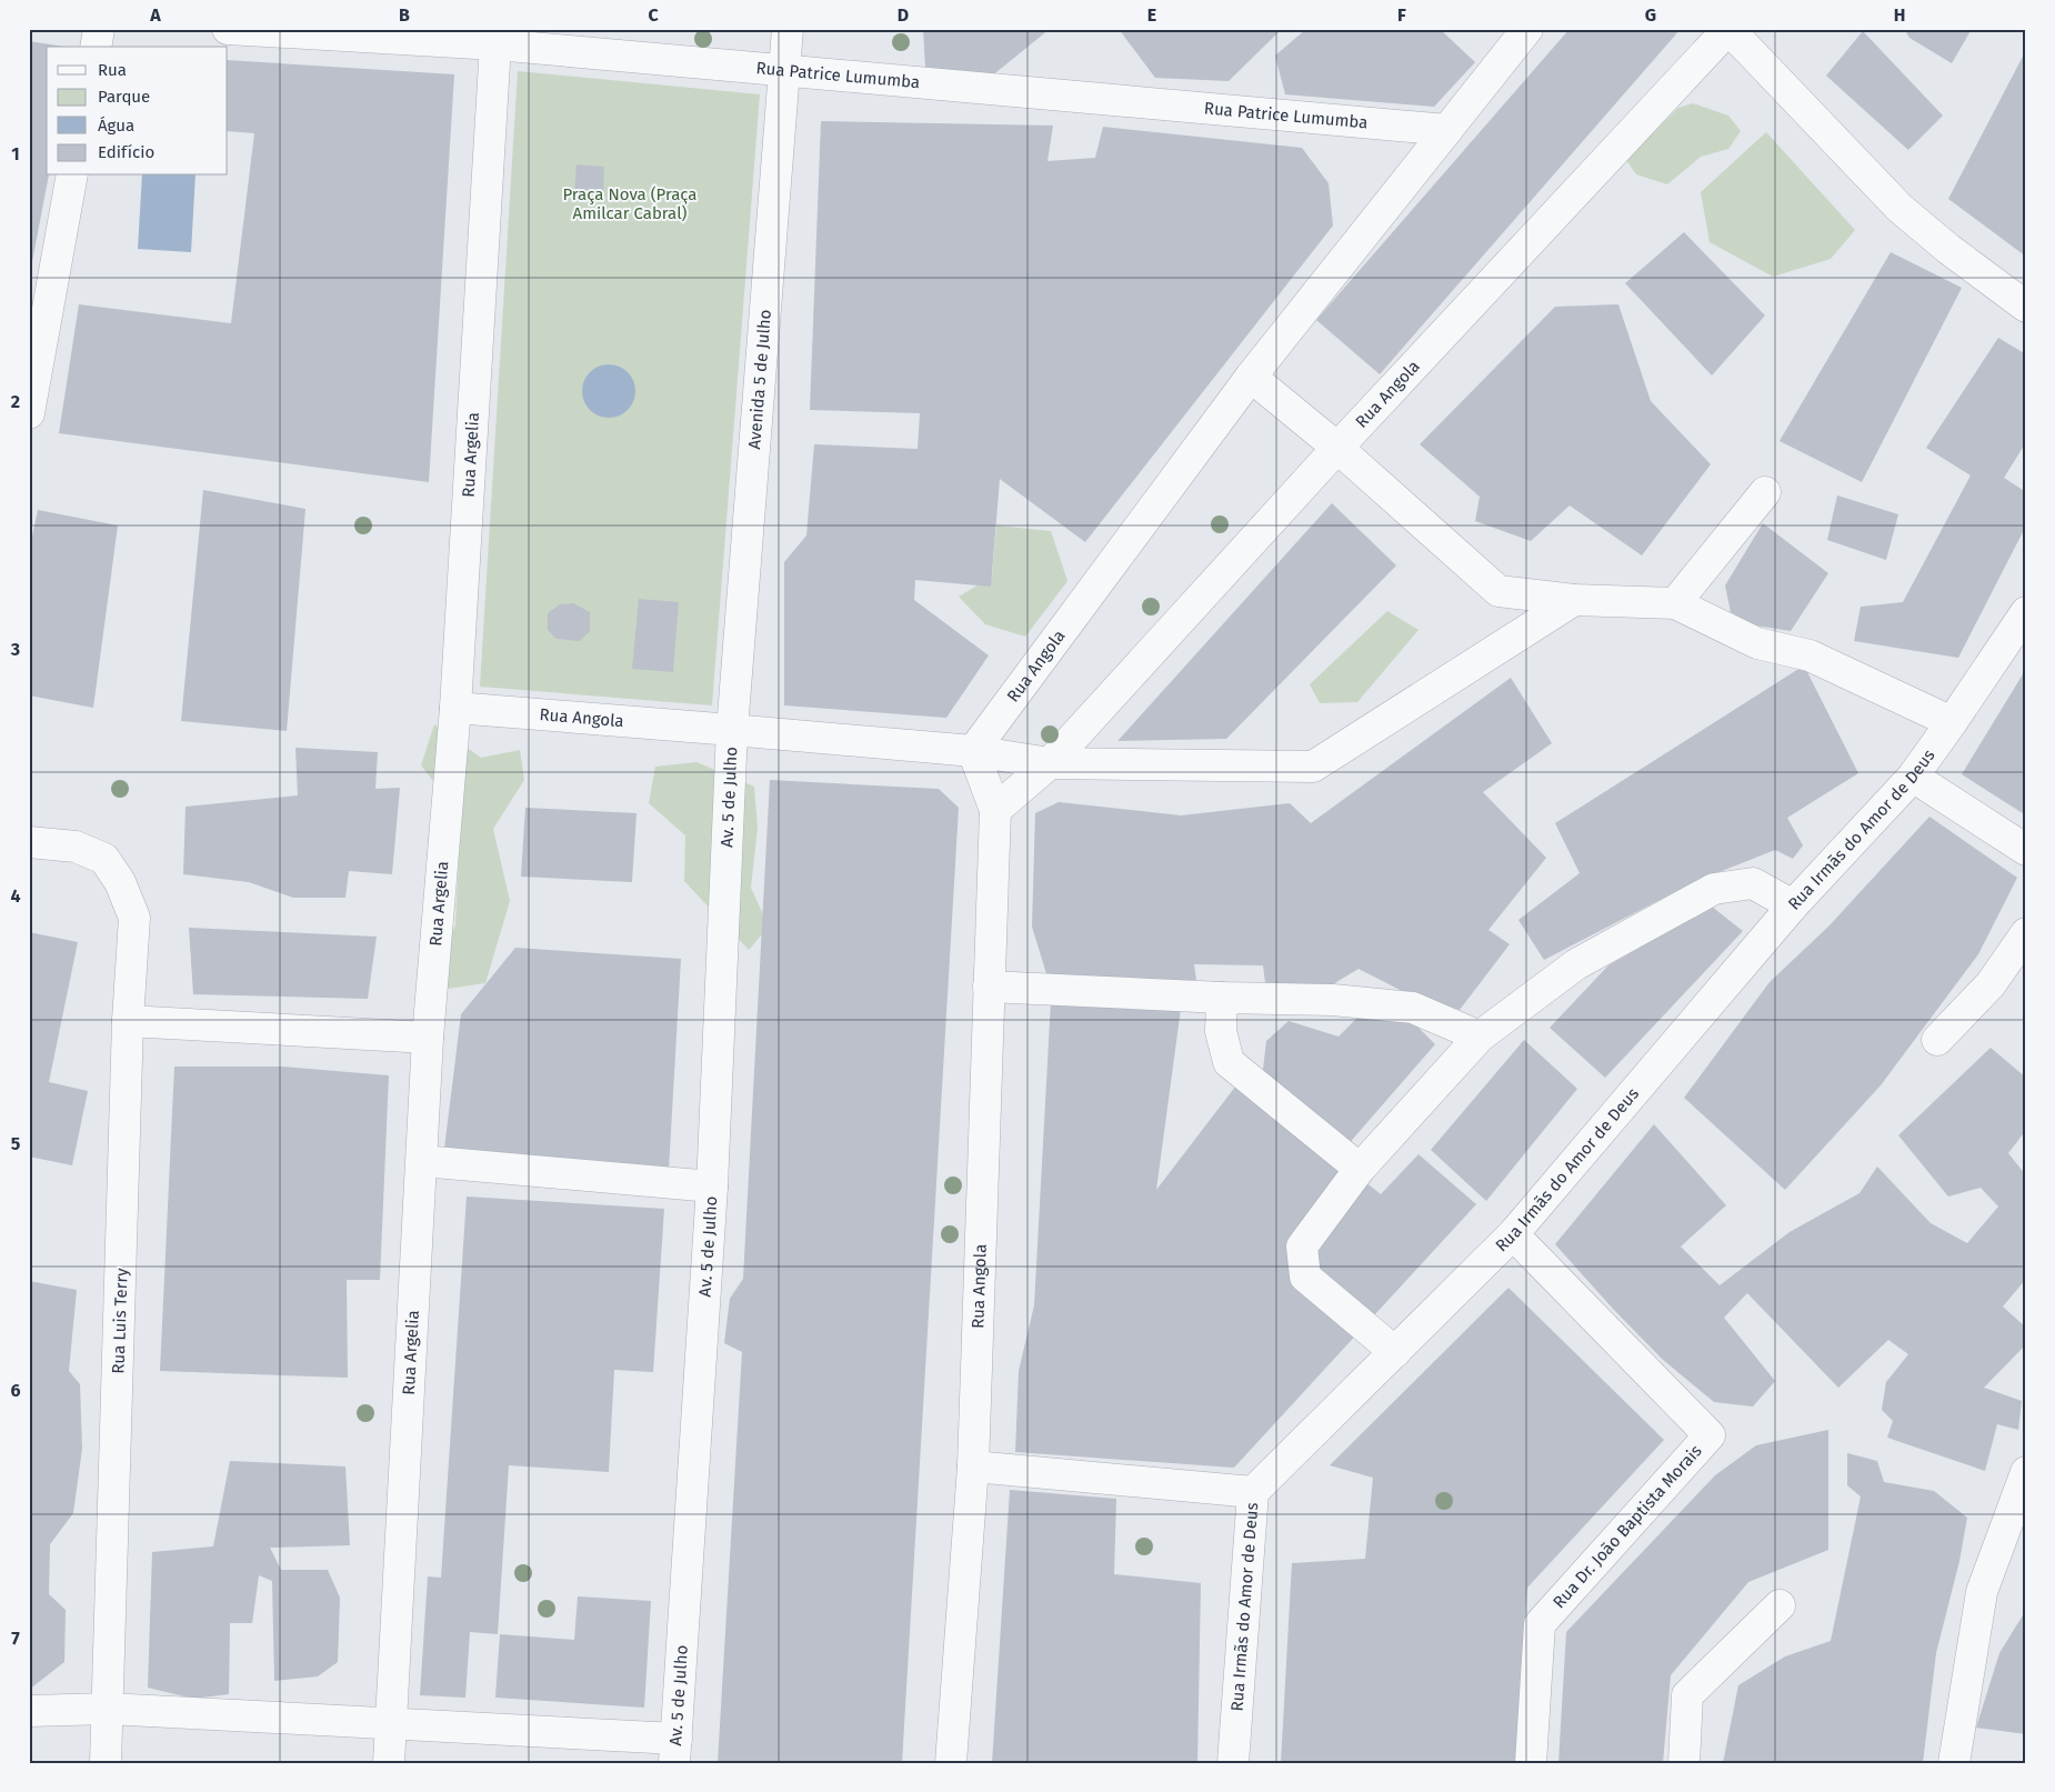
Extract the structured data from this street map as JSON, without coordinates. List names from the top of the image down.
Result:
{
  "streets": {
    "street": [
      "Rua Patrice Lumumba",
      "Avenida 5 de Julho",
      "Rua Angola",
      "Rua Argelia",
      "Av. 5 de Julho",
      "Rua Irmãs do Amor de Deus",
      "Rua Luis Terry",
      "Rua Dr. João Baptista Morais"
    ]
  },
  "crossings": [
    ["Rua Patrice Lumumba", "Avenida 5 de Julho"],
    ["Rua Patrice Lumumba", "Rua Angola"],
    ["Rua Patrice Lumumba", "Rua Argelia"],
    ["Avenida 5 de Julho", "Rua Angola"],
    ["Avenida 5 de Julho", "Av. 5 de Julho"],
    ["Rua Angola", "Rua Argelia"],
    ["Rua Angola", "Av. 5 de Julho"],
    ["Rua Irmãs do Amor de Deus", "Rua Dr. João Baptista Morais"]
  ],
  "parks": ["Praça Nova (Praça Amilcar Cabral)"],
  "legend": [
    "Rua",
    "Parque",
    "Água",
    "Edifício"
  ],
  "grid": {
    "columns": [
      "A",
      "B",
      "C",
      "D",
      "E",
      "F",
      "G",
      "H"
    ],
    "rows": [
      "1",
      "2",
      "3",
      "4",
      "5",
      "6",
      "7"
    ]
  }
}
